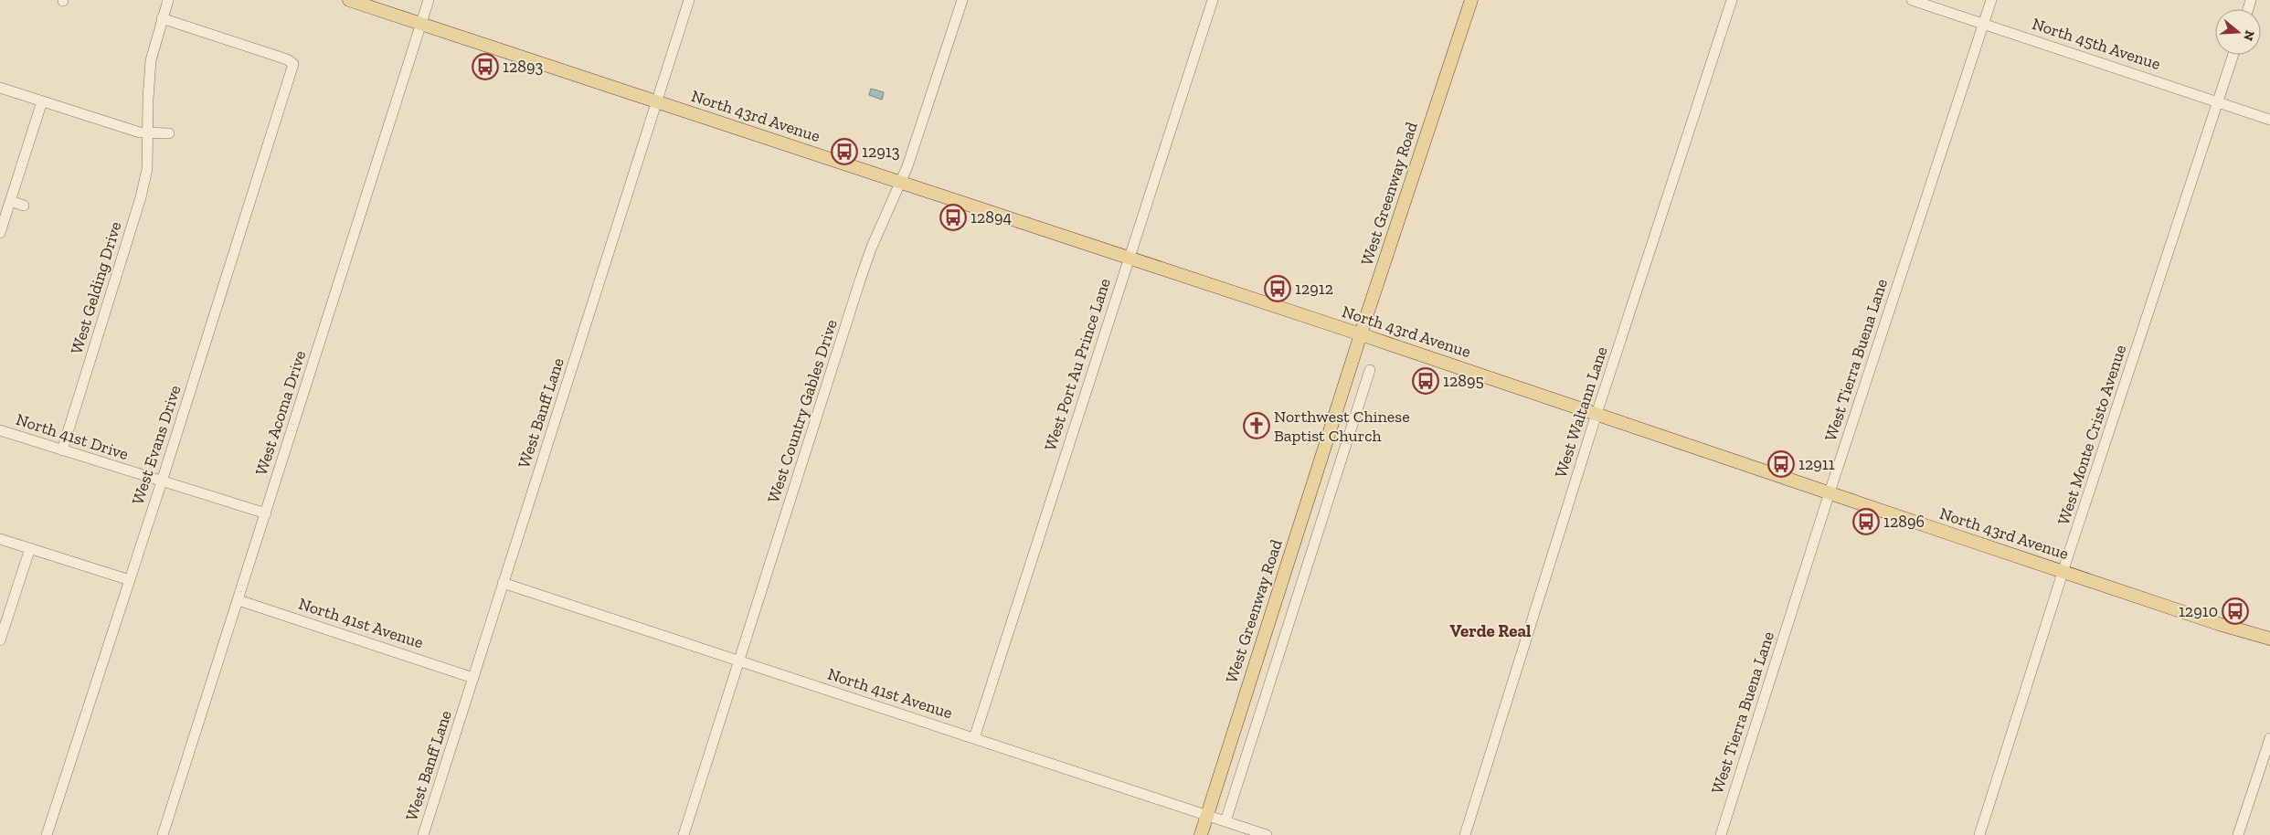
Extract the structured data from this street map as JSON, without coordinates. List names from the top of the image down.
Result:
{
  "streets": {
    "main road": ["North 43rd Avenue", "West Greenway Road"],
    "street": [
      "North 45th Avenue",
      "West Gelding Drive",
      "West Tierra Buena Lane",
      "West Port Au Prince Lane",
      "West Country Gables Drive",
      "West Waltann Lane",
      "West Acoma Drive",
      "West Banff Lane",
      "West Monte Cristo Avenue",
      "North 41st Drive",
      "West Evans Drive",
      "North 41st Avenue"
    ]
  },
  "crossings": [
    ["North 45th Avenue", "West Tierra Buena Lane"],
    ["North 45th Avenue", "West Monte Cristo Avenue"],
    ["North 43rd Avenue", "West Greenway Road"],
    ["North 43rd Avenue", "West Tierra Buena Lane"],
    ["North 43rd Avenue", "West Port Au Prince Lane"],
    ["North 43rd Avenue", "West Country Gables Drive"],
    ["North 43rd Avenue", "West Waltann Lane"],
    ["North 43rd Avenue", "West Acoma Drive"],
    ["North 43rd Avenue", "West Banff Lane"],
    ["North 43rd Avenue", "West Monte Cristo Avenue"],
    ["West Greenway Road", "North 41st Avenue"],
    ["West Gelding Drive", "North 41st Drive"],
    ["West Gelding Drive", "West Evans Drive"],
    ["West Port Au Prince Lane", "North 41st Avenue"],
    ["West Country Gables Drive", "North 41st Avenue"],
    ["West Acoma Drive", "North 41st Drive"],
    ["West Acoma Drive", "North 41st Avenue"],
    ["West Banff Lane", "North 41st Avenue"],
    ["North 41st Drive", "West Evans Drive"]
  ],
  "districts": ["Verde Real"],
  "places": {
    "bus stop": [
      "12893",
      "12913",
      "12894",
      "12912",
      "12895",
      "12911",
      "12896",
      "12910"
    ],
    "church": ["Northwest Chinese Baptist Church"]
  },
  "north": "right"
}
